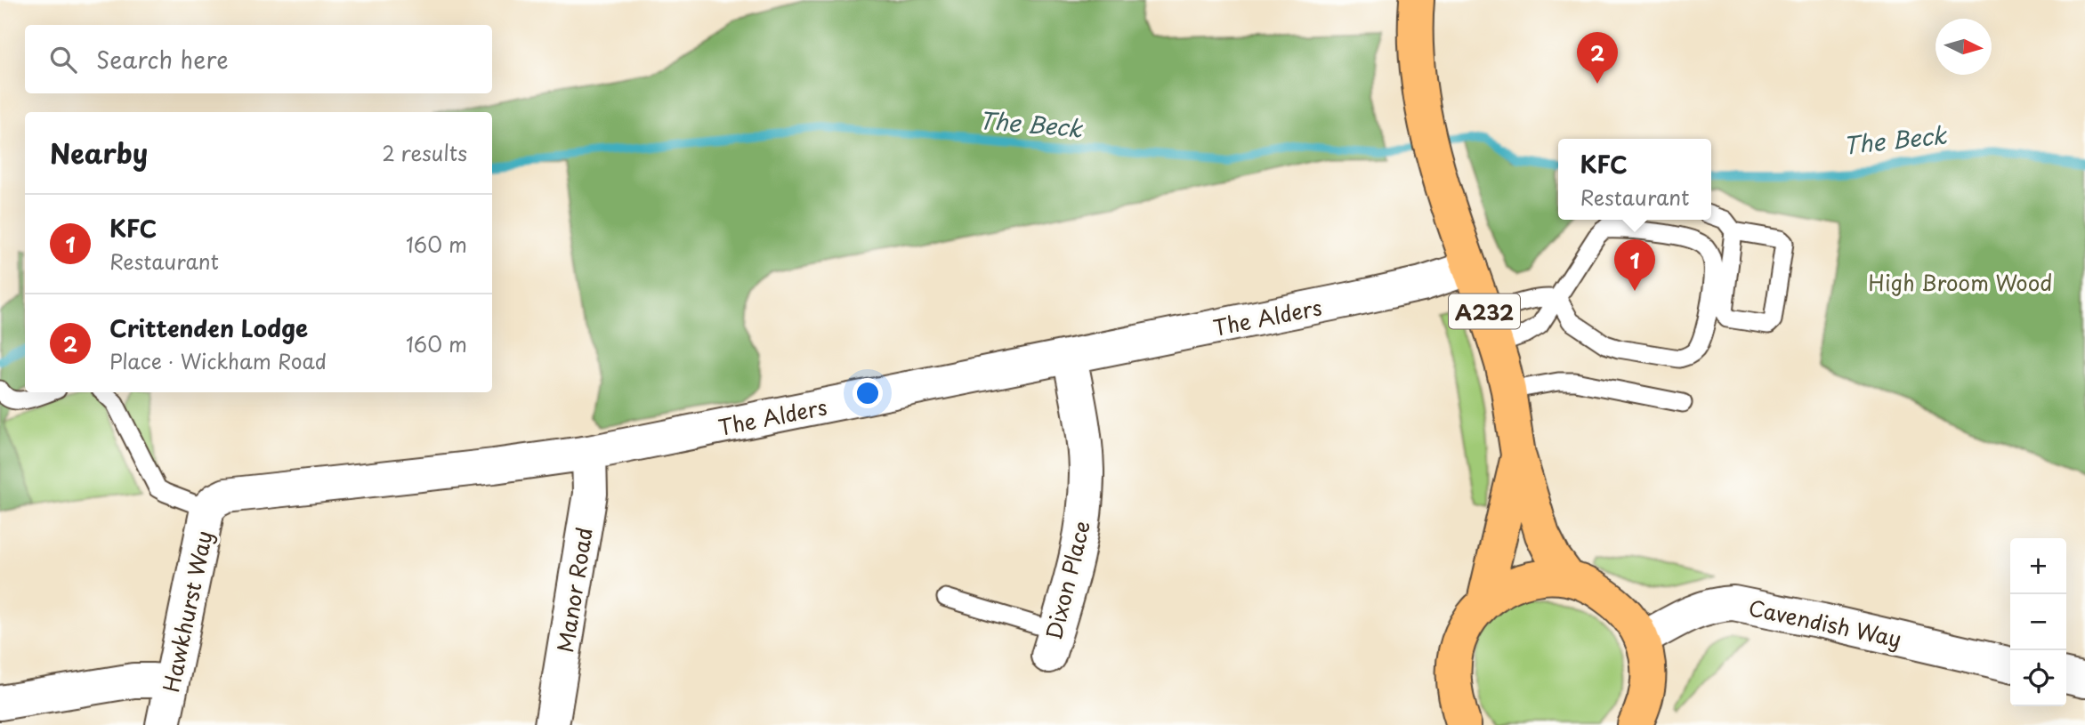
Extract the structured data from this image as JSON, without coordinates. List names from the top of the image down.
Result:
{
  "streets": {
    "highway": ["A232"],
    "street": [
      "The Alders",
      "Dixon Place",
      "Manor Road",
      "Hawkhurst Way",
      "Cavendish Way"
    ]
  },
  "crossings": [
    ["A232", "The Alders"],
    ["The Alders", "Dixon Place"],
    ["The Alders", "Manor Road"],
    ["The Alders", "Hawkhurst Way"]
  ],
  "water": ["The Beck"],
  "parks": ["High Broom Wood"],
  "north": "right",
  "page": {
    "search": "Search here",
    "pins": ["2", "1"],
    "heading": ["Nearby", "2 results"],
    "popup": ["KFC", "Restaurant"],
    "list": [
      {
        "mark": "1",
        "name": "KFC",
        "note": "Restaurant",
        "value": "160 m"
      },
      {
        "mark": "2",
        "name": "Crittenden Lodge",
        "note": "Place · Wickham Road",
        "value": "160 m"
      }
    ],
    "map_buttons": ["+", "−"]
  }
}
